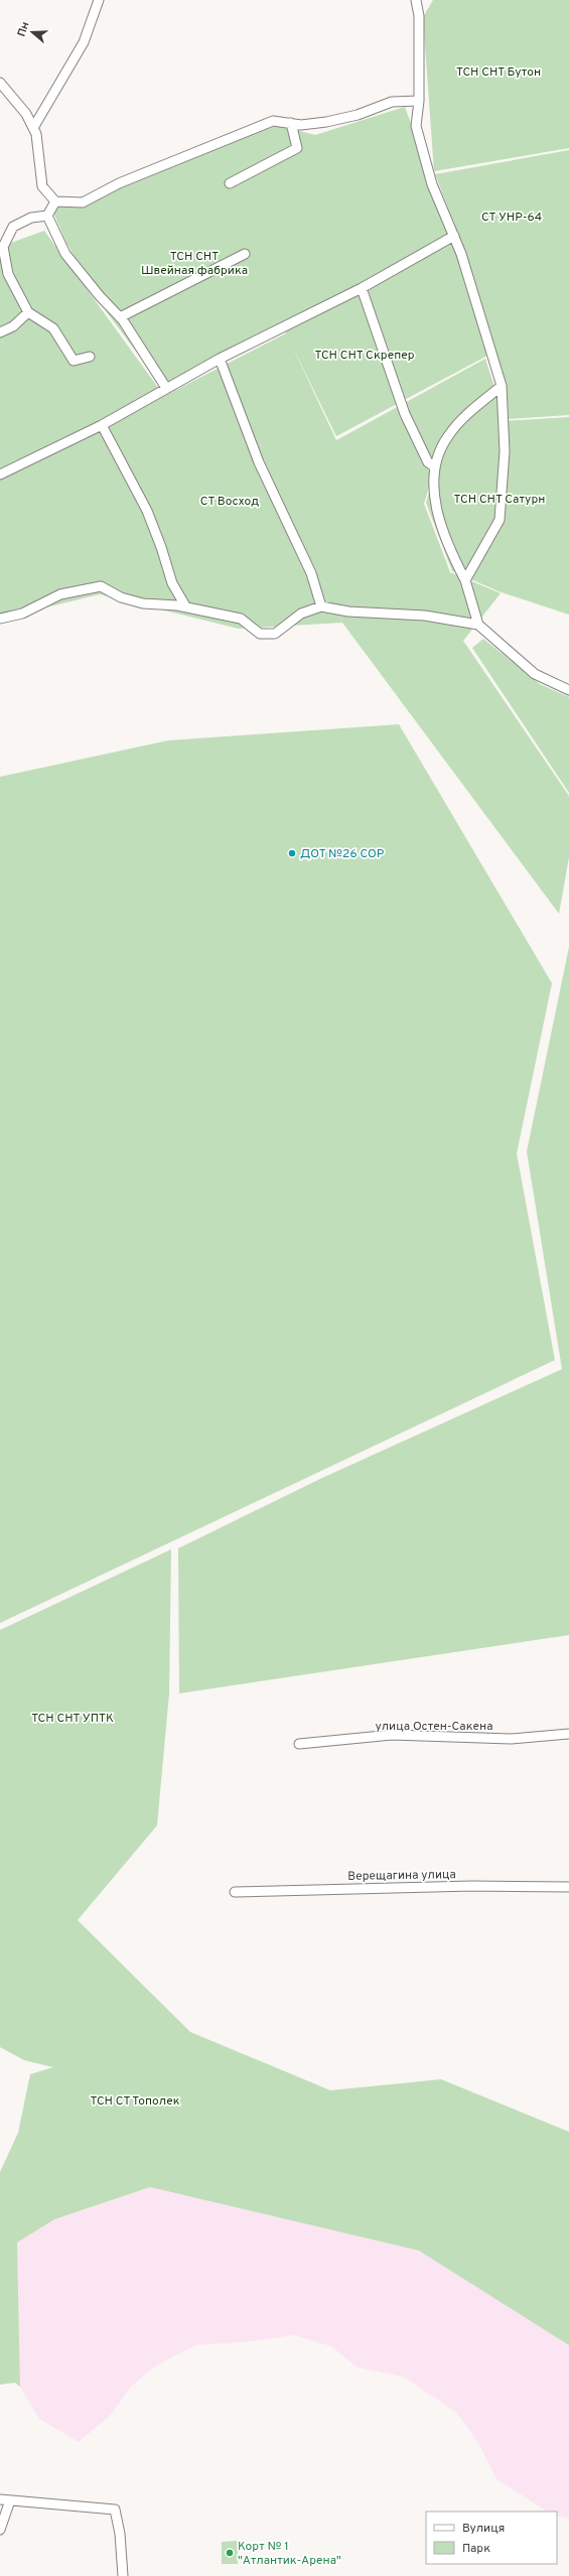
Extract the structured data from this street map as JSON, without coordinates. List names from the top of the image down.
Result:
{
  "streets": {
    "street": ["улица Остен-Сакена", "Верещагина улица"]
  },
  "parks": [
    "ТСН СНТ Бутон",
    "СТ УНР-64",
    "ТСН СНТ Швейная фабрика",
    "ТСН СНТ Скрепер",
    "ТСН СНТ Сатурн",
    "СТ Восход",
    "ТСН СНТ УПТК",
    "ТСН СТ Тополек"
  ],
  "places": ["ДОТ №26 СОР", "Корт № 1 \"Атлантик-Арена\""],
  "legend": ["Вулиця", "Парк"],
  "north": "left"
}
